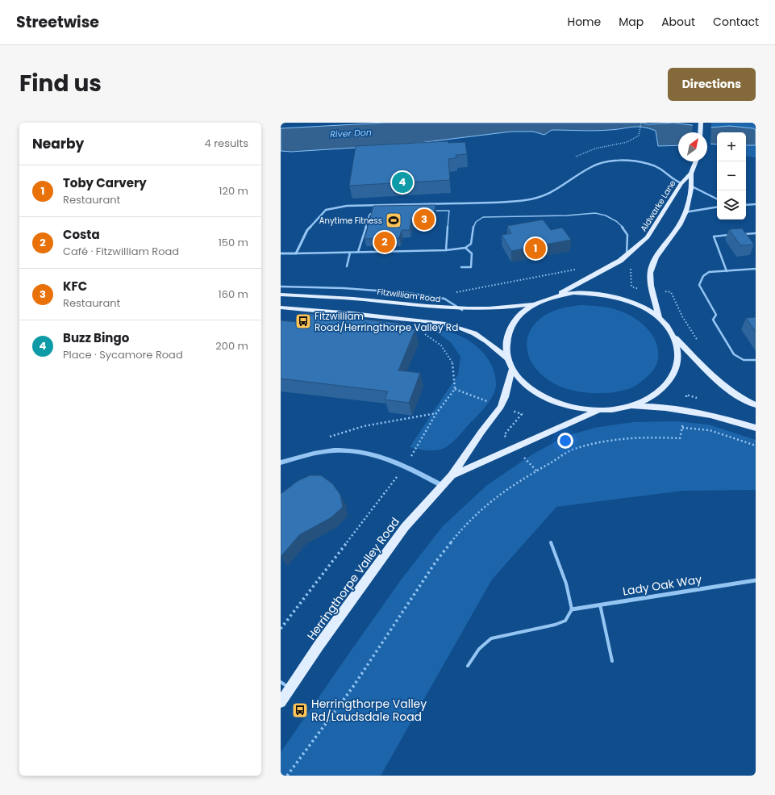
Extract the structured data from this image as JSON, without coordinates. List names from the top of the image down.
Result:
{
  "streets": {
    "main road": ["Aldwarke Lane", "Fitzwilliam Road", "Herringthorpe Valley Road"],
    "street": ["Lady Oak Way"]
  },
  "water": ["River Don"],
  "places": {
    "sports": ["Anytime Fitness"],
    "bus stop": ["Fitzwilliam Road/Herringthorpe Valley Rd", "Herringthorpe Valley Rd/Laudsdale Road"]
  },
  "north": "top right",
  "page": {
    "header": "Streetwise",
    "nav": [
      "Home",
      "Map",
      "About",
      "Contact"
    ],
    "title": "Find us",
    "buttons": "Directions",
    "heading": ["Nearby", "4 results"],
    "map_buttons": ["+", "−"],
    "list": [
      {
        "mark": "1",
        "name": "Toby Carvery",
        "note": "Restaurant",
        "value": "120 m"
      },
      {
        "mark": "2",
        "name": "Costa",
        "note": "Café · Fitzwilliam Road",
        "value": "150 m"
      },
      {
        "mark": "3",
        "name": "KFC",
        "note": "Restaurant",
        "value": "160 m"
      },
      {
        "mark": "4",
        "name": "Buzz Bingo",
        "note": "Place · Sycamore Road",
        "value": "200 m"
      }
    ],
    "pins": [
      "4",
      "3",
      "2",
      "1"
    ]
  }
}
